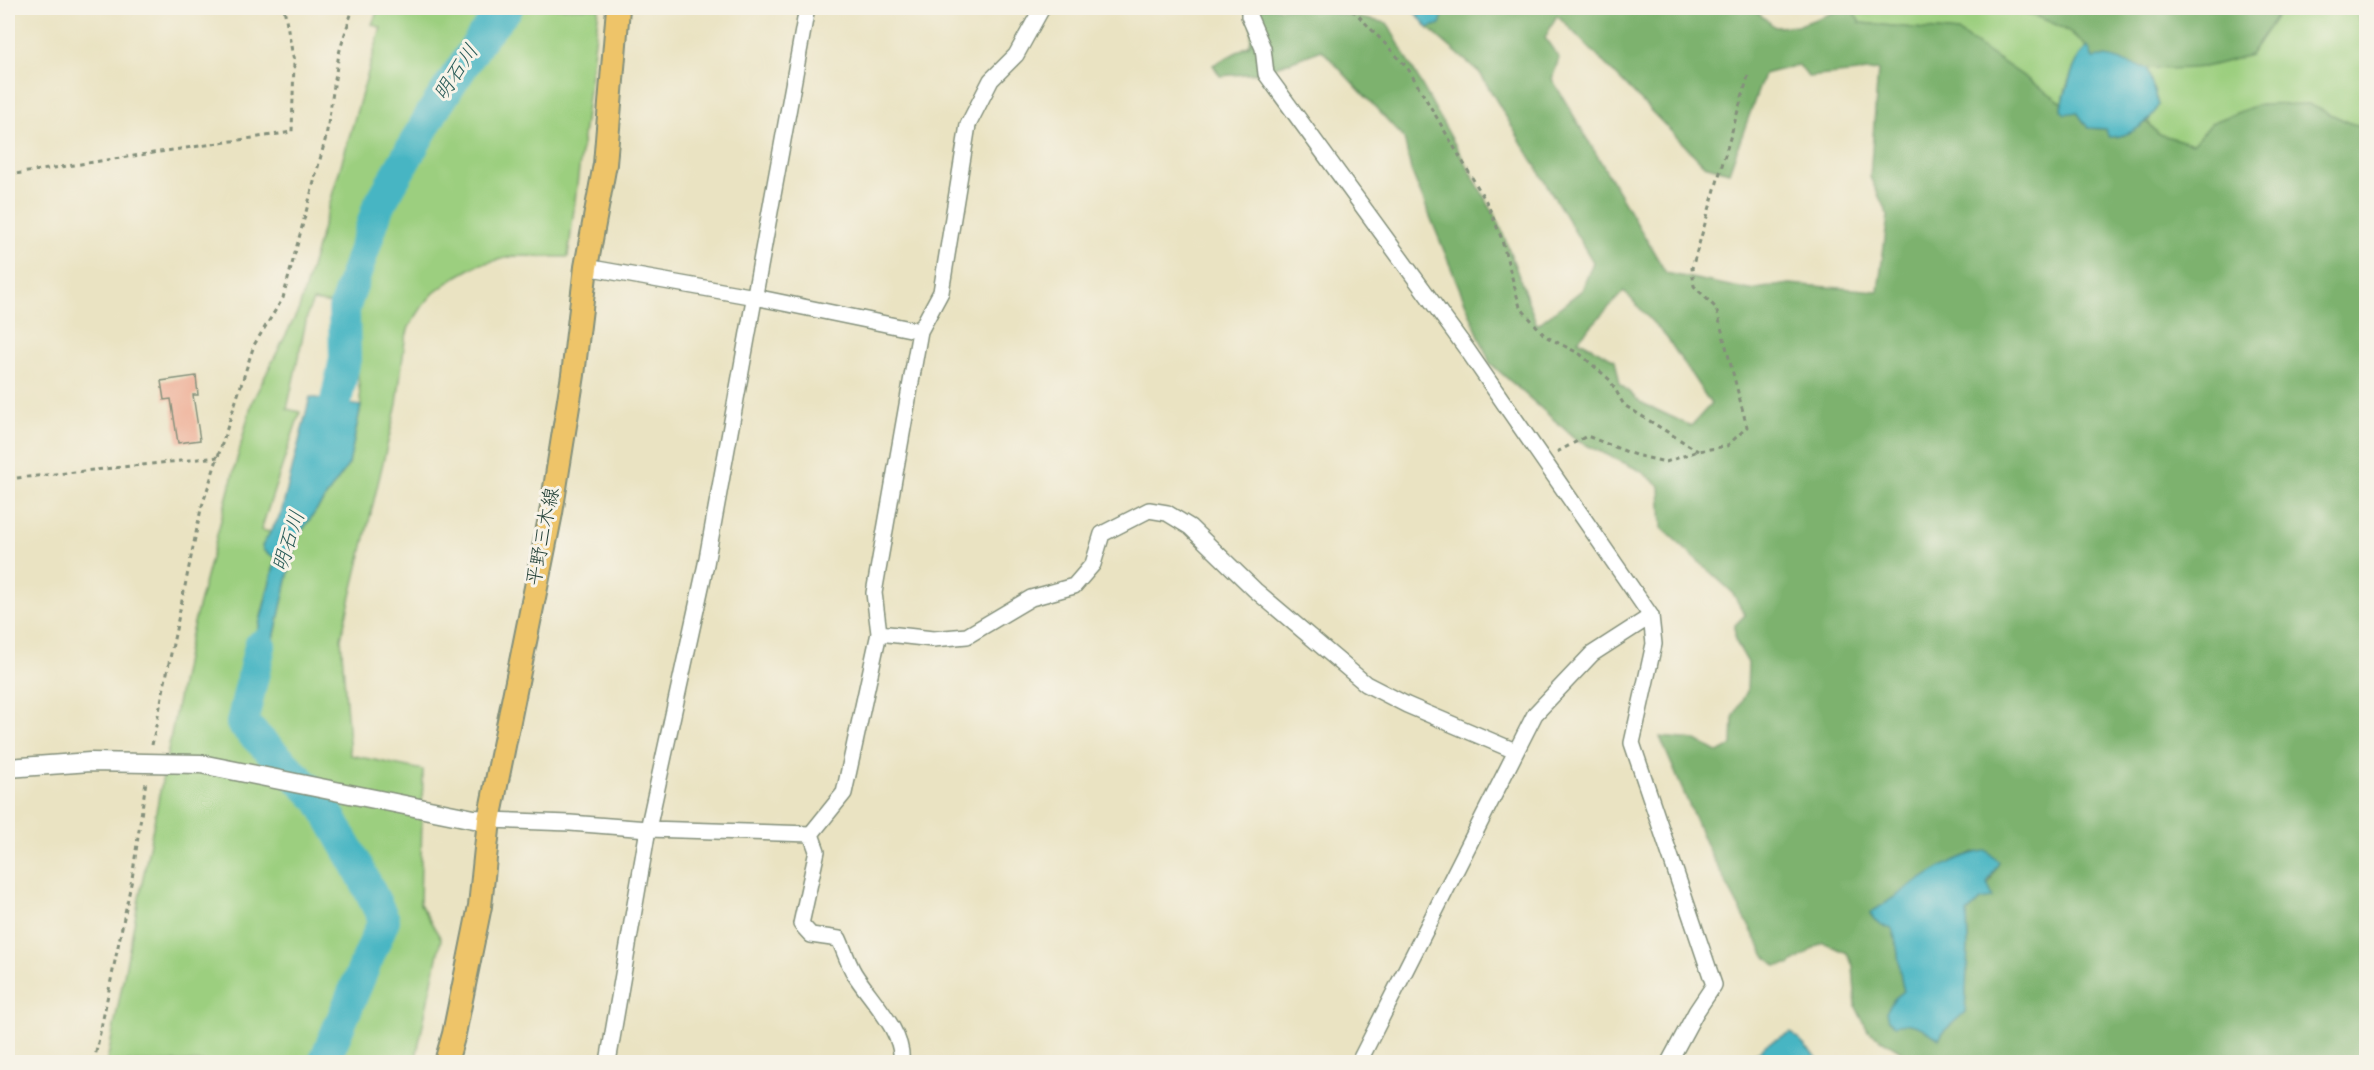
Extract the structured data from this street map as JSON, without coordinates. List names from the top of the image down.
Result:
{
  "streets": {
    "main road": ["平野三木線"]
  },
  "water": ["明石川"]
}
